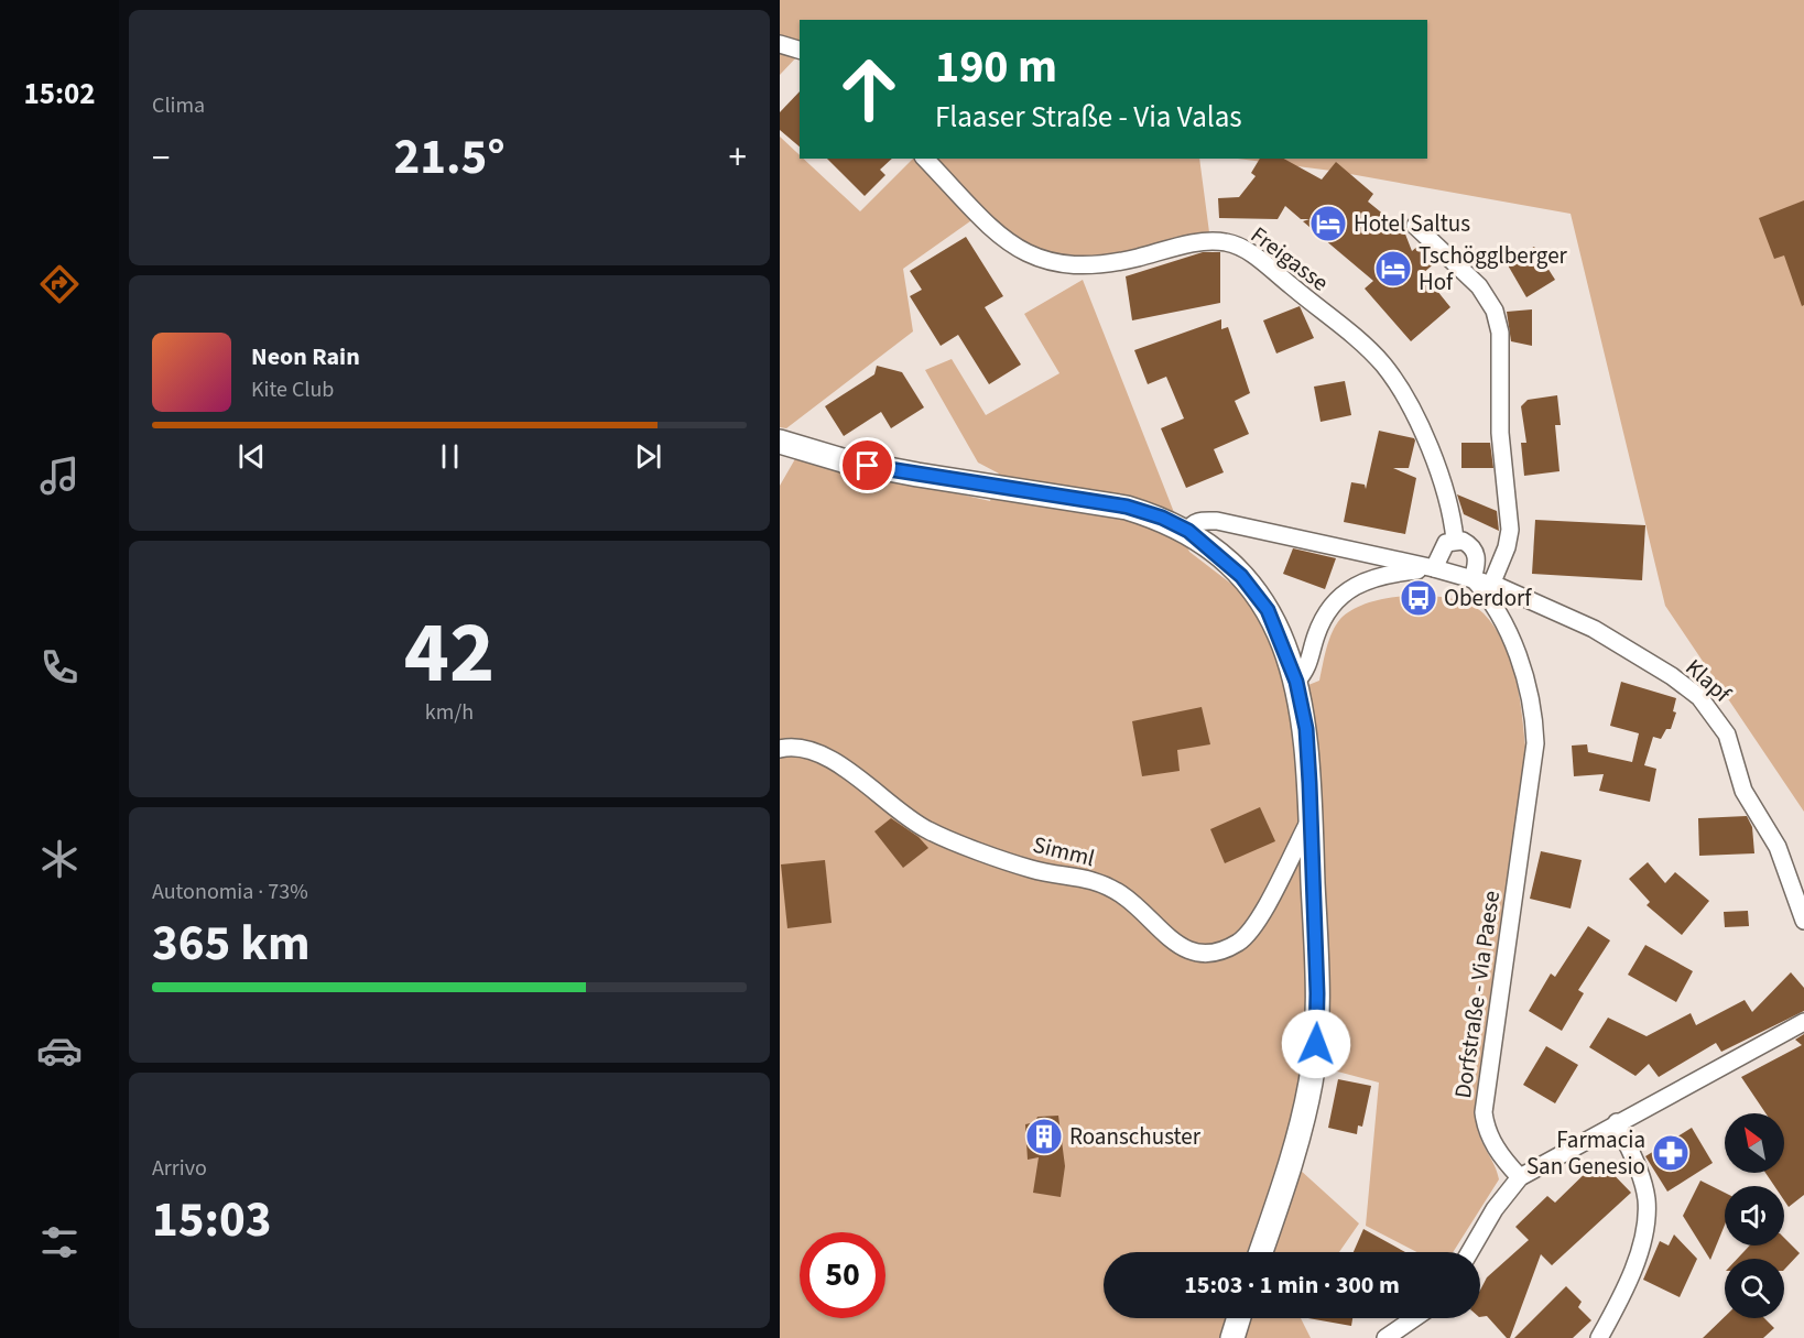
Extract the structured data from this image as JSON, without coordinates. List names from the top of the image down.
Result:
{
  "streets": {
    "street": [
      "Freigasse",
      "Klapf",
      "Simml",
      "Dorfstraße - Via Paese"
    ]
  },
  "crossings": [
    ["Klapf", "Dorfstraße - Via Paese"]
  ],
  "places": {
    "hotel": ["Hotel Saltus", "Tschögglberger Hof"],
    "bus stop": ["Oberdorf"],
    "building": ["Roanschuster"],
    "pharmacy": ["Farmacia San Genesio"]
  },
  "north": "top left",
  "page": {
    "tabs": "15:02",
    "tile": [
      "Clima",
      ["42", "km/h"],
      ["Autonomia · 73%", "365 km"],
      ["Arrivo", "15:03"]
    ],
    "turn": ["190 m", "Flaaser Straße - Via Valas"],
    "heat": ["−", "21.5°", "+"],
    "song": ["Neon Rain", "Kite Club"],
    "limit": "50",
    "trip": "15:03 · 1 min · 300 m"
  }
}
